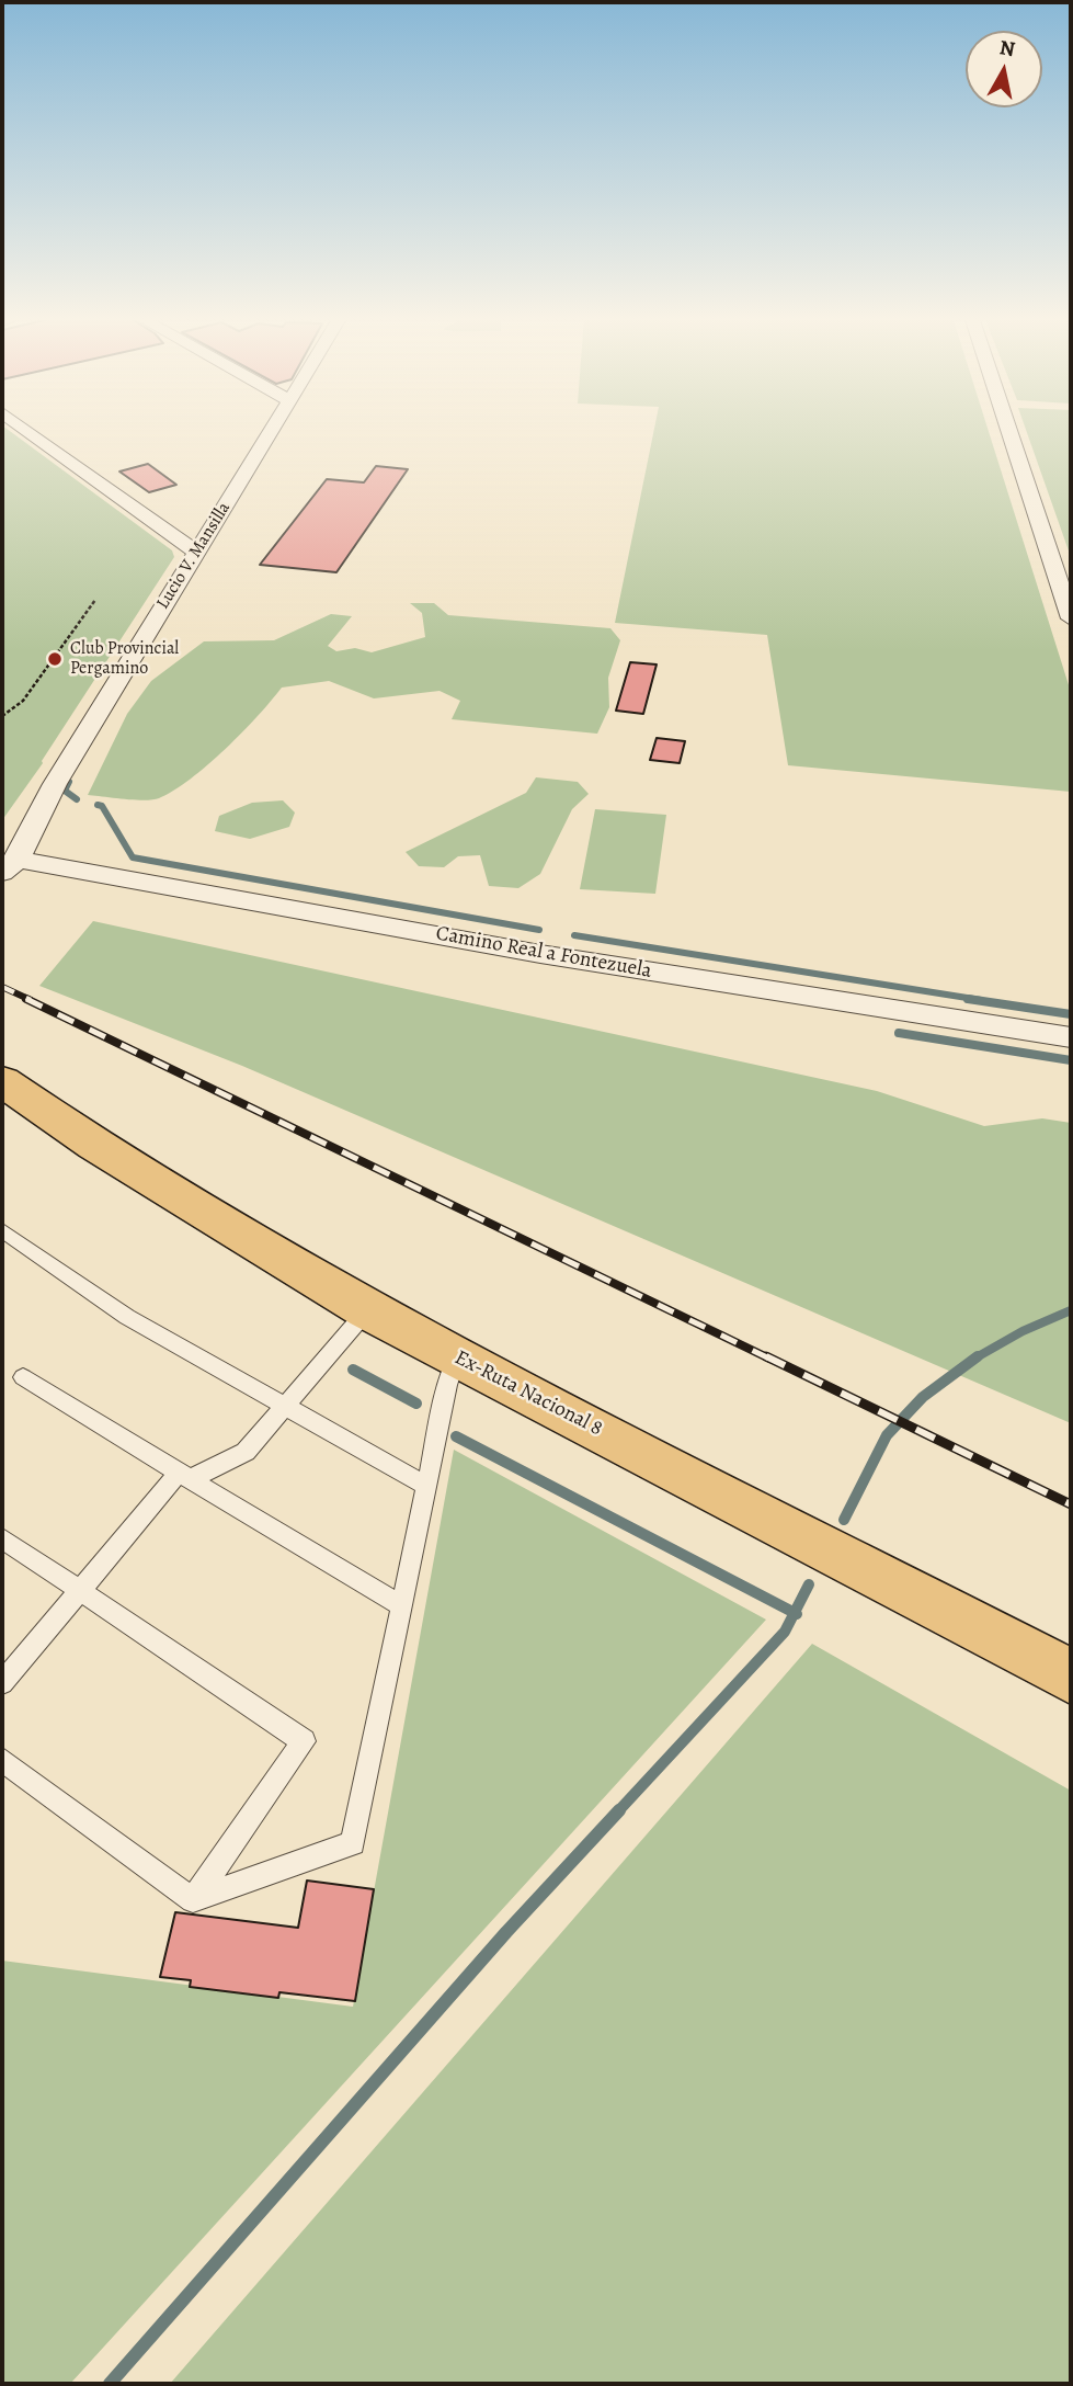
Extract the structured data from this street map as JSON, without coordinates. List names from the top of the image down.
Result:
{
  "streets": {
    "main road": ["Ex-Ruta Nacional 8"],
    "street": ["Lucio V. Mansilla", "Camino Real a Fontezuela"]
  },
  "crossings": [
    ["Lucio V. Mansilla", "Camino Real a Fontezuela"]
  ],
  "places": ["Club Provincial Pergamino"],
  "north": "top"
}
